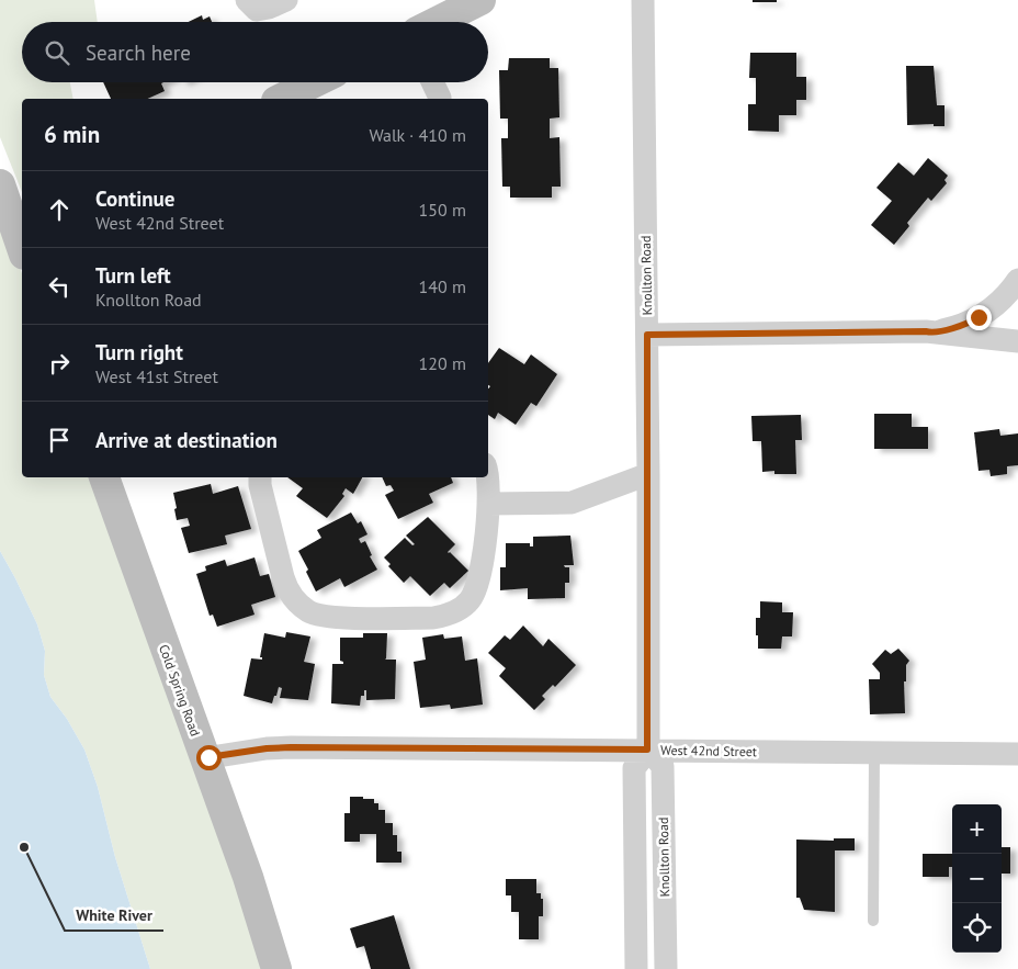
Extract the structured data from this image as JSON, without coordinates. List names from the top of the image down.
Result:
{
  "streets": {
    "street": ["Knollton Road", "Cold Spring Road", "West 42nd Street"]
  },
  "crossings": [
    ["Knollton Road", "West 42nd Street"],
    ["Cold Spring Road", "West 42nd Street"]
  ],
  "places": ["White River"],
  "page": {
    "search": "Search here",
    "heading": ["6 min", "Walk · 410 m"],
    "list": [
      ["Continue", "West 42nd Street", "150 m"],
      ["Turn left", "Knollton Road", "140 m"],
      ["Turn right", "West 41st Street", "120 m"],
      "Arrive at destination"
    ],
    "map_buttons": ["+", "−"]
  }
}
